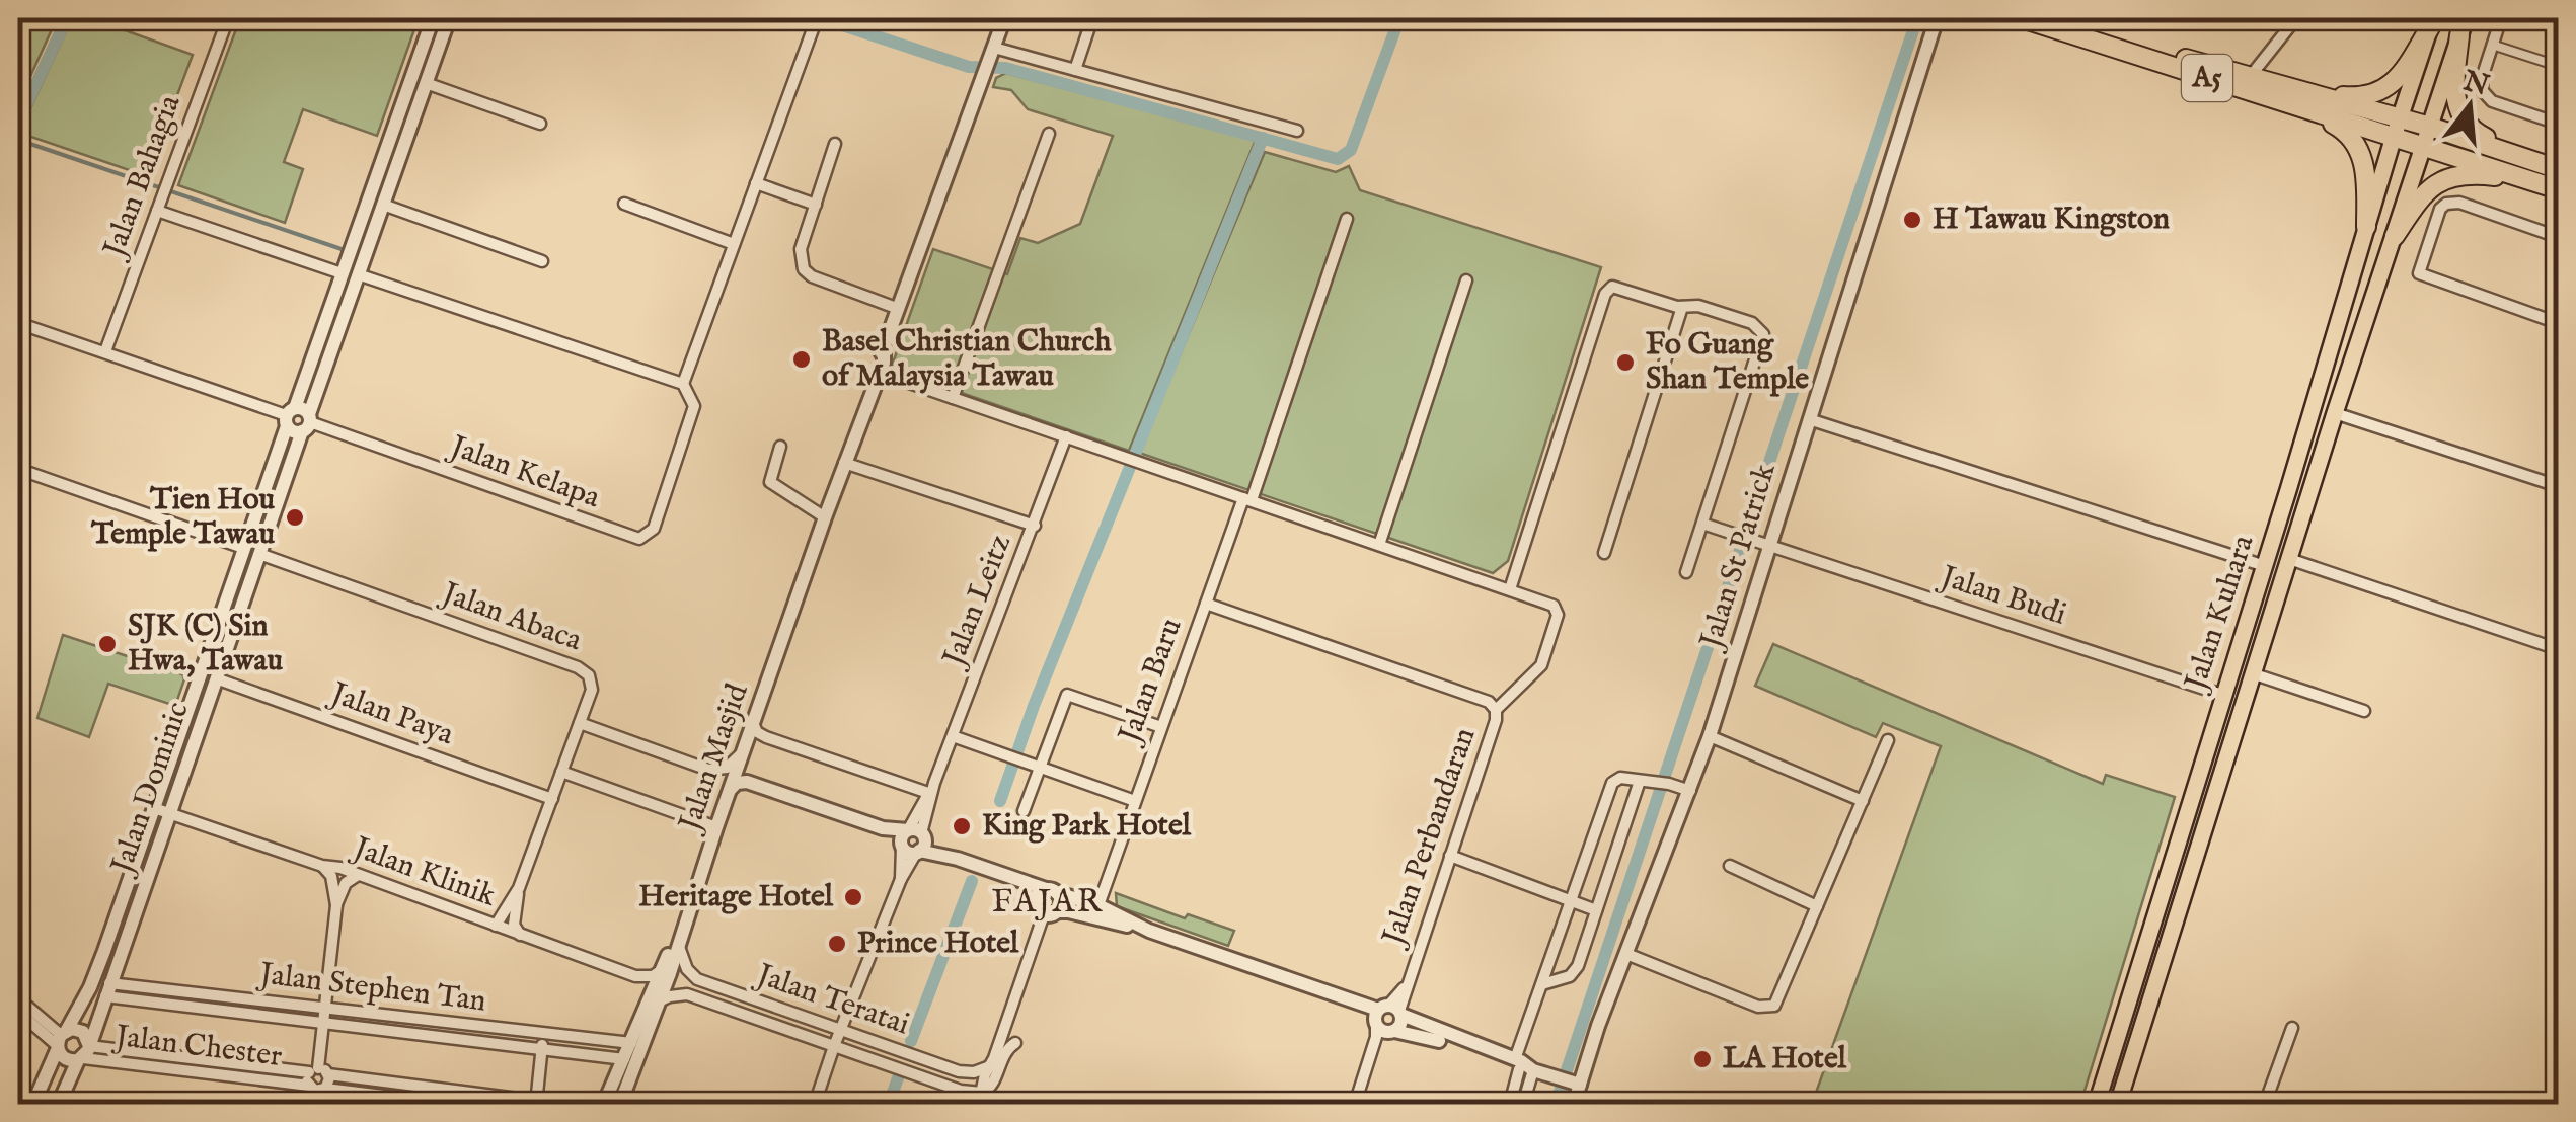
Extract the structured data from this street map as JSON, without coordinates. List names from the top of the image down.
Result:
{
  "streets": {
    "highway": ["A5"],
    "main road": ["Jalan Kuhara"],
    "street": [
      "Jalan Bahagia",
      "Jalan Kelapa",
      "Jalan St Patrick",
      "Jalan Budi",
      "Jalan Leitz",
      "Jalan Abaca",
      "Jalan Baru",
      "Jalan Paya",
      "Jalan Masjid",
      "Jalan Dominic",
      "Jalan Perbandaran",
      "Jalan Klinik",
      "Jalan Stephen Tan",
      "Jalan Teratai",
      "Jalan Chester"
    ]
  },
  "crossings": [
    ["A5", "Jalan Kuhara"],
    ["Jalan Kelapa", "Jalan Dominic"],
    ["Jalan St Patrick", "Jalan Budi"],
    ["Jalan Budi", "Jalan Kuhara"],
    ["Jalan Leitz", "Jalan Teratai"],
    ["Jalan Abaca", "Jalan Paya"],
    ["Jalan Abaca", "Jalan Dominic"],
    ["Jalan Paya", "Jalan Dominic"],
    ["Jalan Masjid", "Jalan Teratai"],
    ["Jalan Dominic", "Jalan Klinik"],
    ["Jalan Dominic", "Jalan Stephen Tan"],
    ["Jalan Dominic", "Jalan Chester"]
  ],
  "districts": ["FAJAR"],
  "places": [
    "H Tawau Kingston",
    "Basel Christian Church of Malaysia Tawau",
    "Fo Guang Shan Temple",
    "Tien Hou Temple Tawau",
    "SJK (C) Sin Hwa, Tawau",
    "King Park Hotel",
    "Heritage Hotel",
    "Prince Hotel",
    "LA Hotel"
  ],
  "north": "top"
}
